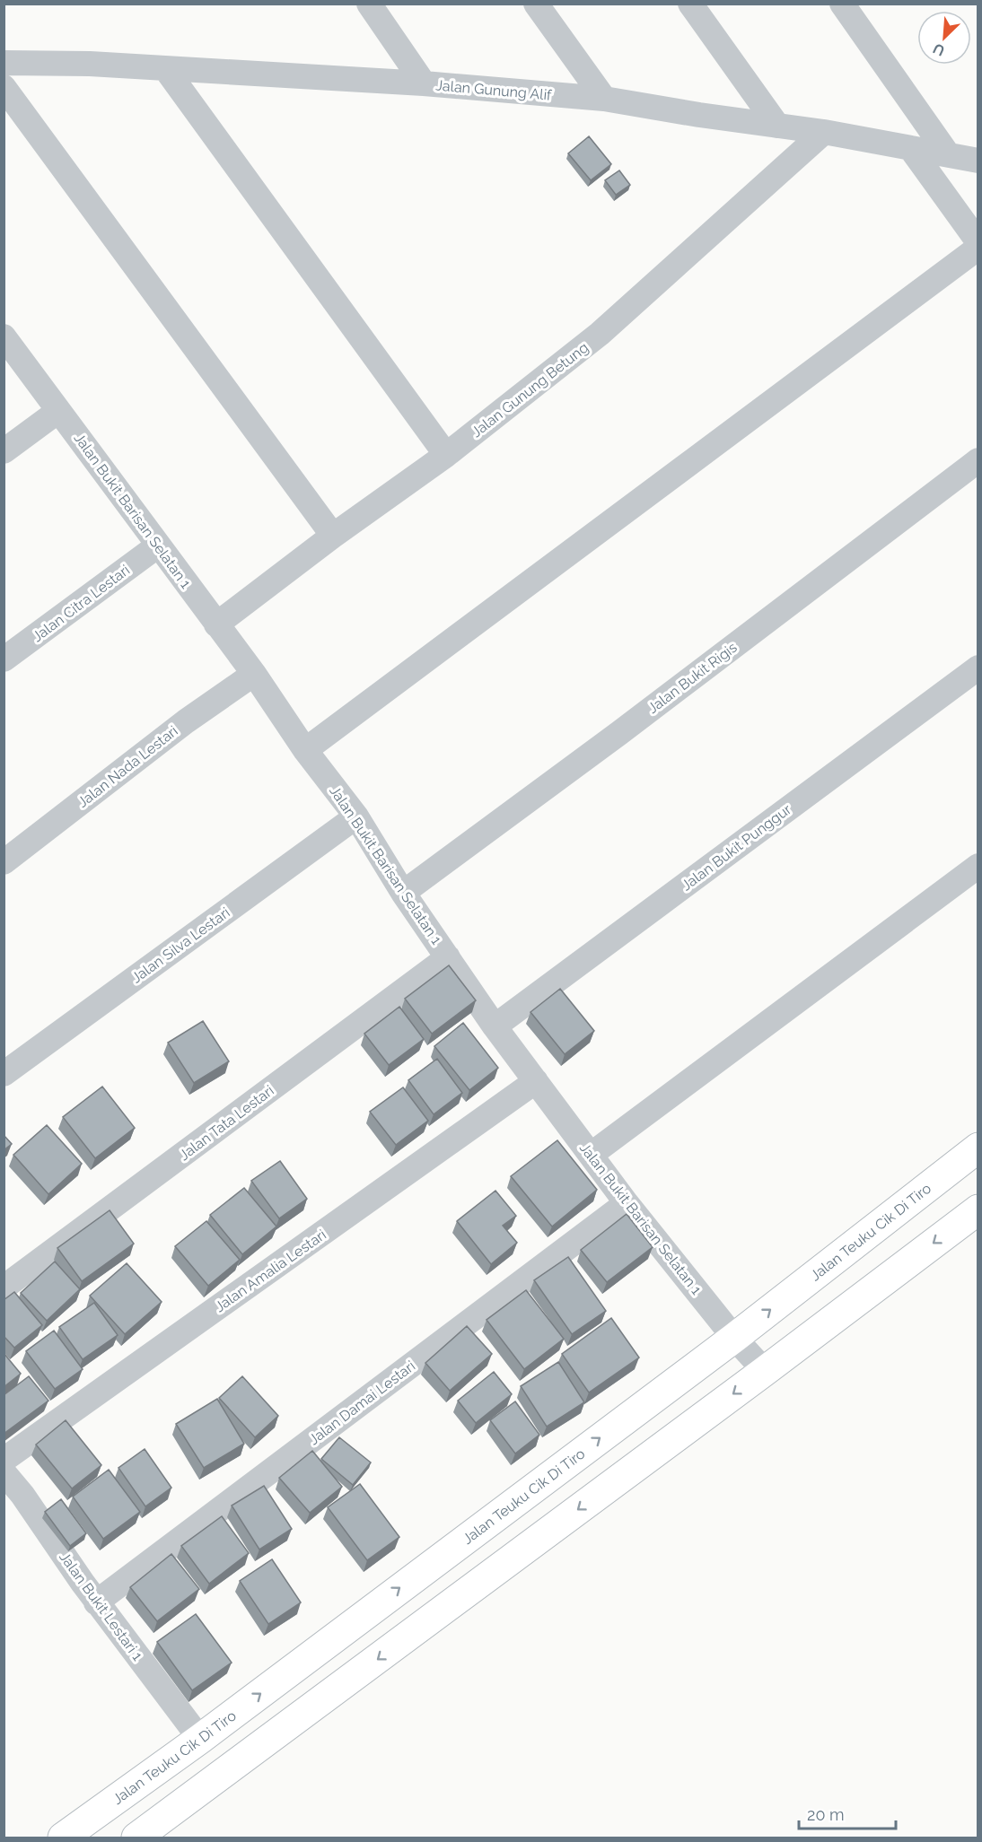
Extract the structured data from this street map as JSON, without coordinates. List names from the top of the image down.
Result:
{
  "streets": {
    "street": [
      "Jalan Gunung Alif",
      "Jalan Gunung Betung",
      "Jalan Bukit Barisan Selatan 1",
      "Jalan Citra Lestari",
      "Jalan Bukit Rigis",
      "Jalan Nada Lestari",
      "Jalan Bukit Punggur",
      "Jalan Silva Lestari",
      "Jalan Tata Lestari",
      "Jalan Teuku Cik Di Tiro",
      "Jalan Amalia Lestari",
      "Jalan Damai Lestari",
      "Jalan Bukit Lestari 1"
    ]
  },
  "crossings": [
    ["Jalan Gunung Alif", "Jalan Gunung Betung"],
    ["Jalan Gunung Betung", "Jalan Bukit Barisan Selatan 1"],
    ["Jalan Bukit Barisan Selatan 1", "Jalan Citra Lestari"],
    ["Jalan Bukit Barisan Selatan 1", "Jalan Bukit Rigis"],
    ["Jalan Bukit Barisan Selatan 1", "Jalan Nada Lestari"],
    ["Jalan Bukit Barisan Selatan 1", "Jalan Bukit Punggur"],
    ["Jalan Bukit Barisan Selatan 1", "Jalan Silva Lestari"],
    ["Jalan Bukit Barisan Selatan 1", "Jalan Tata Lestari"],
    ["Jalan Bukit Barisan Selatan 1", "Jalan Teuku Cik Di Tiro"],
    ["Jalan Bukit Barisan Selatan 1", "Jalan Amalia Lestari"],
    ["Jalan Bukit Barisan Selatan 1", "Jalan Damai Lestari"],
    ["Jalan Teuku Cik Di Tiro", "Jalan Bukit Lestari 1"],
    ["Jalan Damai Lestari", "Jalan Bukit Lestari 1"]
  ],
  "scale_bar": "20 m",
  "north": "bottom left"
}
